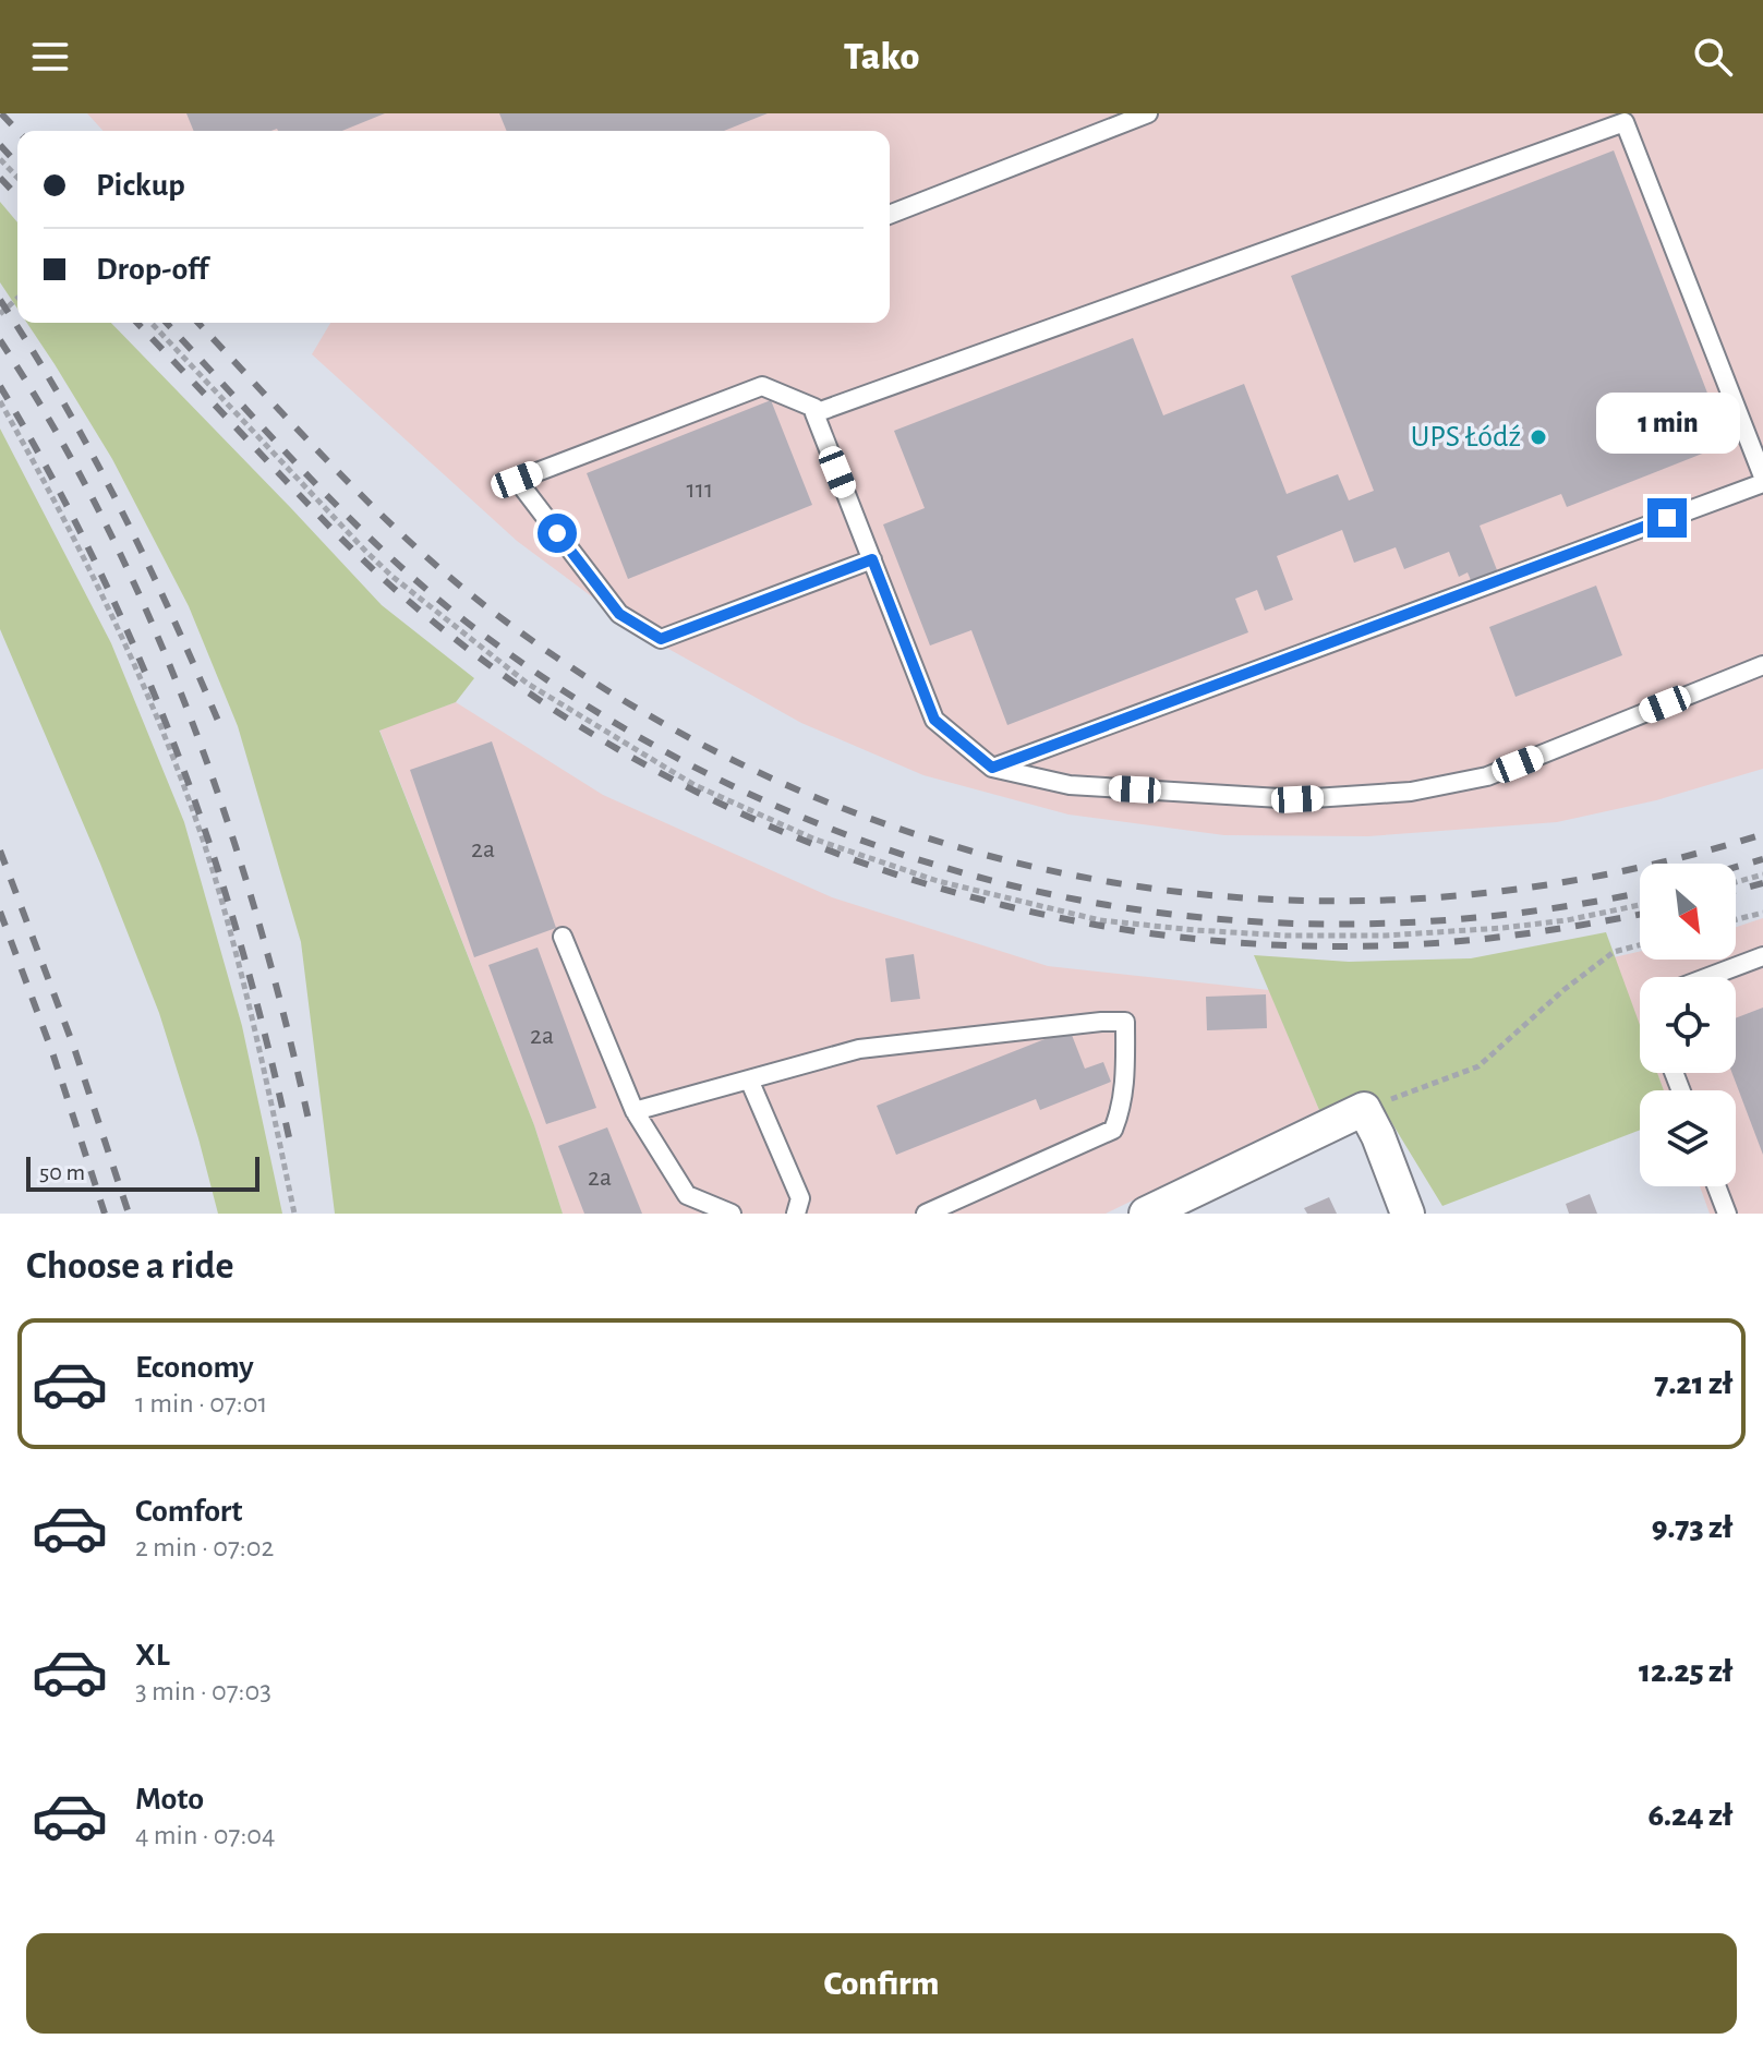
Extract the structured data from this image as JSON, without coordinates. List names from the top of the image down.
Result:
{
  "places": ["UPS Łódź"],
  "house_numbers": [
    "111",
    "2a",
    "2a",
    "2a"
  ],
  "scale_bar": "50 m",
  "north": "bottom right",
  "page": {
    "header": "Tako",
    "banner": ["Pickup", "Drop-off"],
    "bubble": "1 min",
    "scale": "50 m",
    "heading": "Choose a ride",
    "list": [
      {
        "name": "Economy",
        "note": "1 min · 07:01",
        "value": "7.21 zł"
      },
      {
        "name": "Comfort",
        "note": "2 min · 07:02",
        "value": "9.73 zł"
      },
      {
        "name": "XL",
        "note": "3 min · 07:03",
        "value": "12.25 zł"
      },
      {
        "name": "Moto",
        "note": "4 min · 07:04",
        "value": "6.24 zł"
      }
    ],
    "buttons": "Confirm"
  }
}
